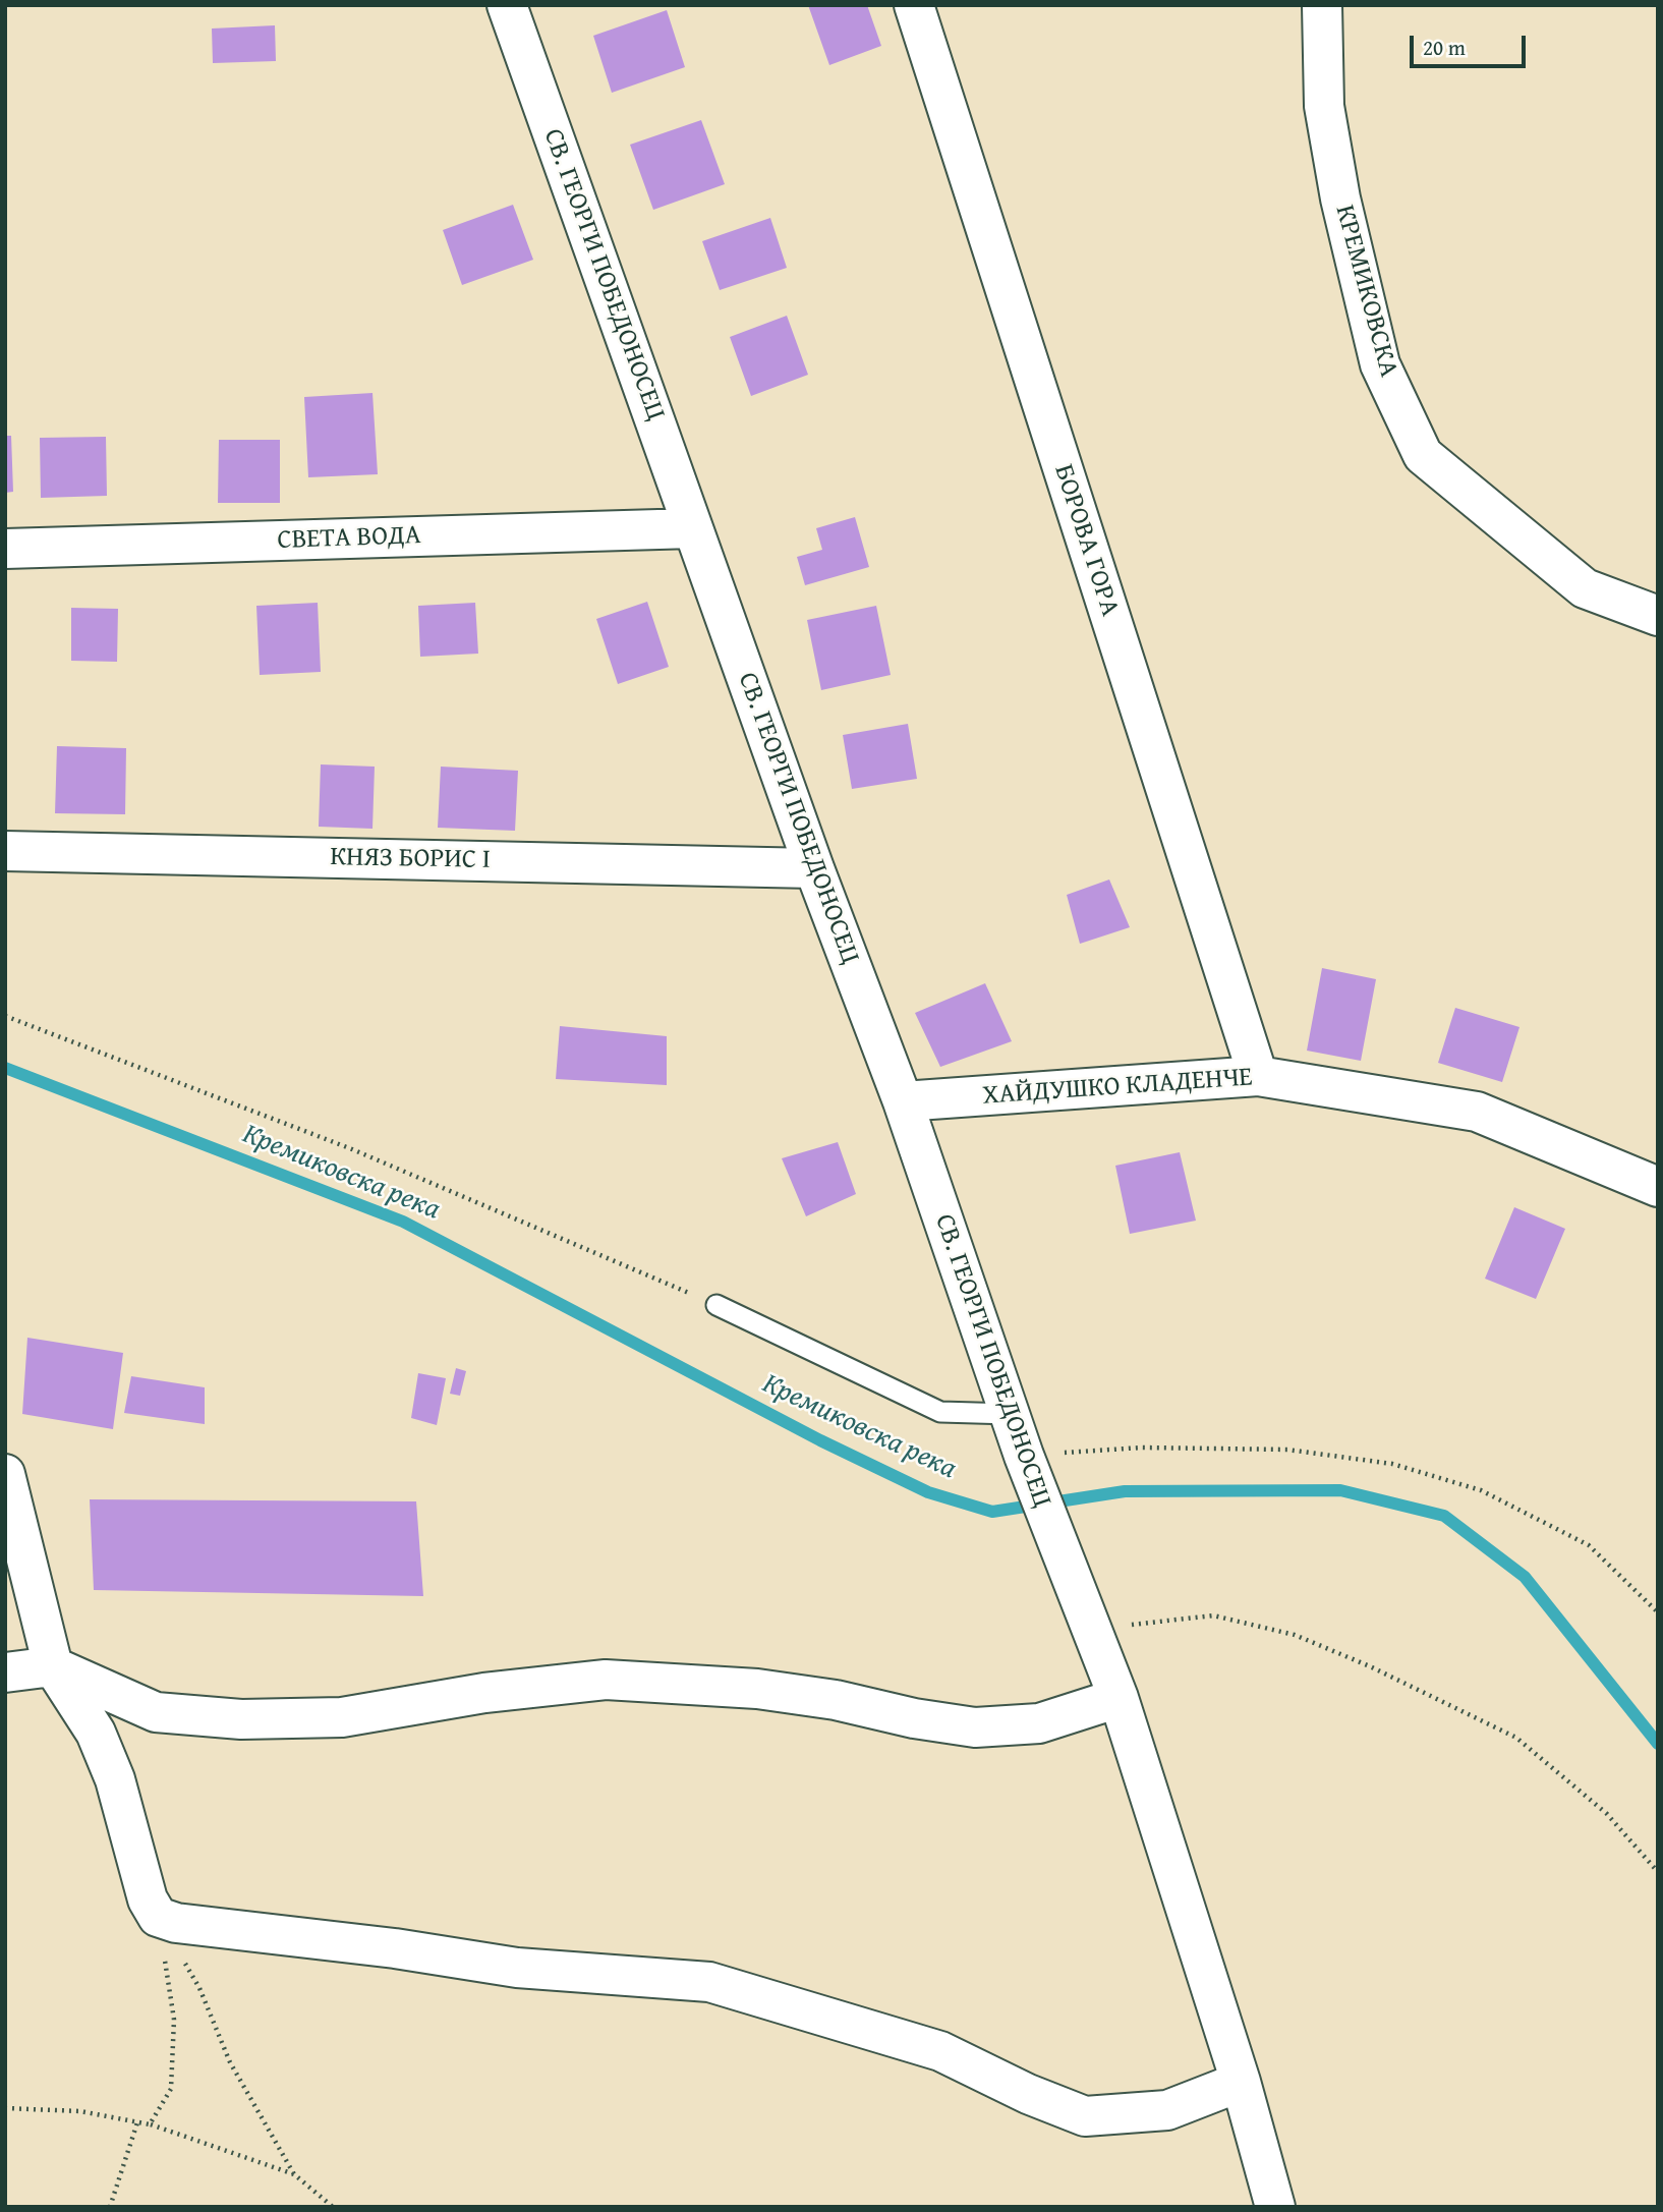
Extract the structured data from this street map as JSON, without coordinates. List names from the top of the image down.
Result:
{
  "streets": {
    "street": [
      "СВ. ГЕОРГИ ПОБЕДОНОСЕЦ",
      "КРЕМИКОВСКА",
      "СВЕТА ВОДА",
      "БОРОВА ГОРА",
      "КНЯЗ БОРИС I",
      "ХАЙДУШКО КЛАДЕНЧЕ"
    ]
  },
  "crossings": [
    ["СВ. ГЕОРГИ ПОБЕДОНОСЕЦ", "СВЕТА ВОДА"],
    ["СВ. ГЕОРГИ ПОБЕДОНОСЕЦ", "КНЯЗ БОРИС I"],
    ["СВ. ГЕОРГИ ПОБЕДОНОСЕЦ", "ХАЙДУШКО КЛАДЕНЧЕ"],
    ["БОРОВА ГОРА", "ХАЙДУШКО КЛАДЕНЧЕ"]
  ],
  "water": ["Кремиковска река"],
  "scale_bar": "20 m"
}
